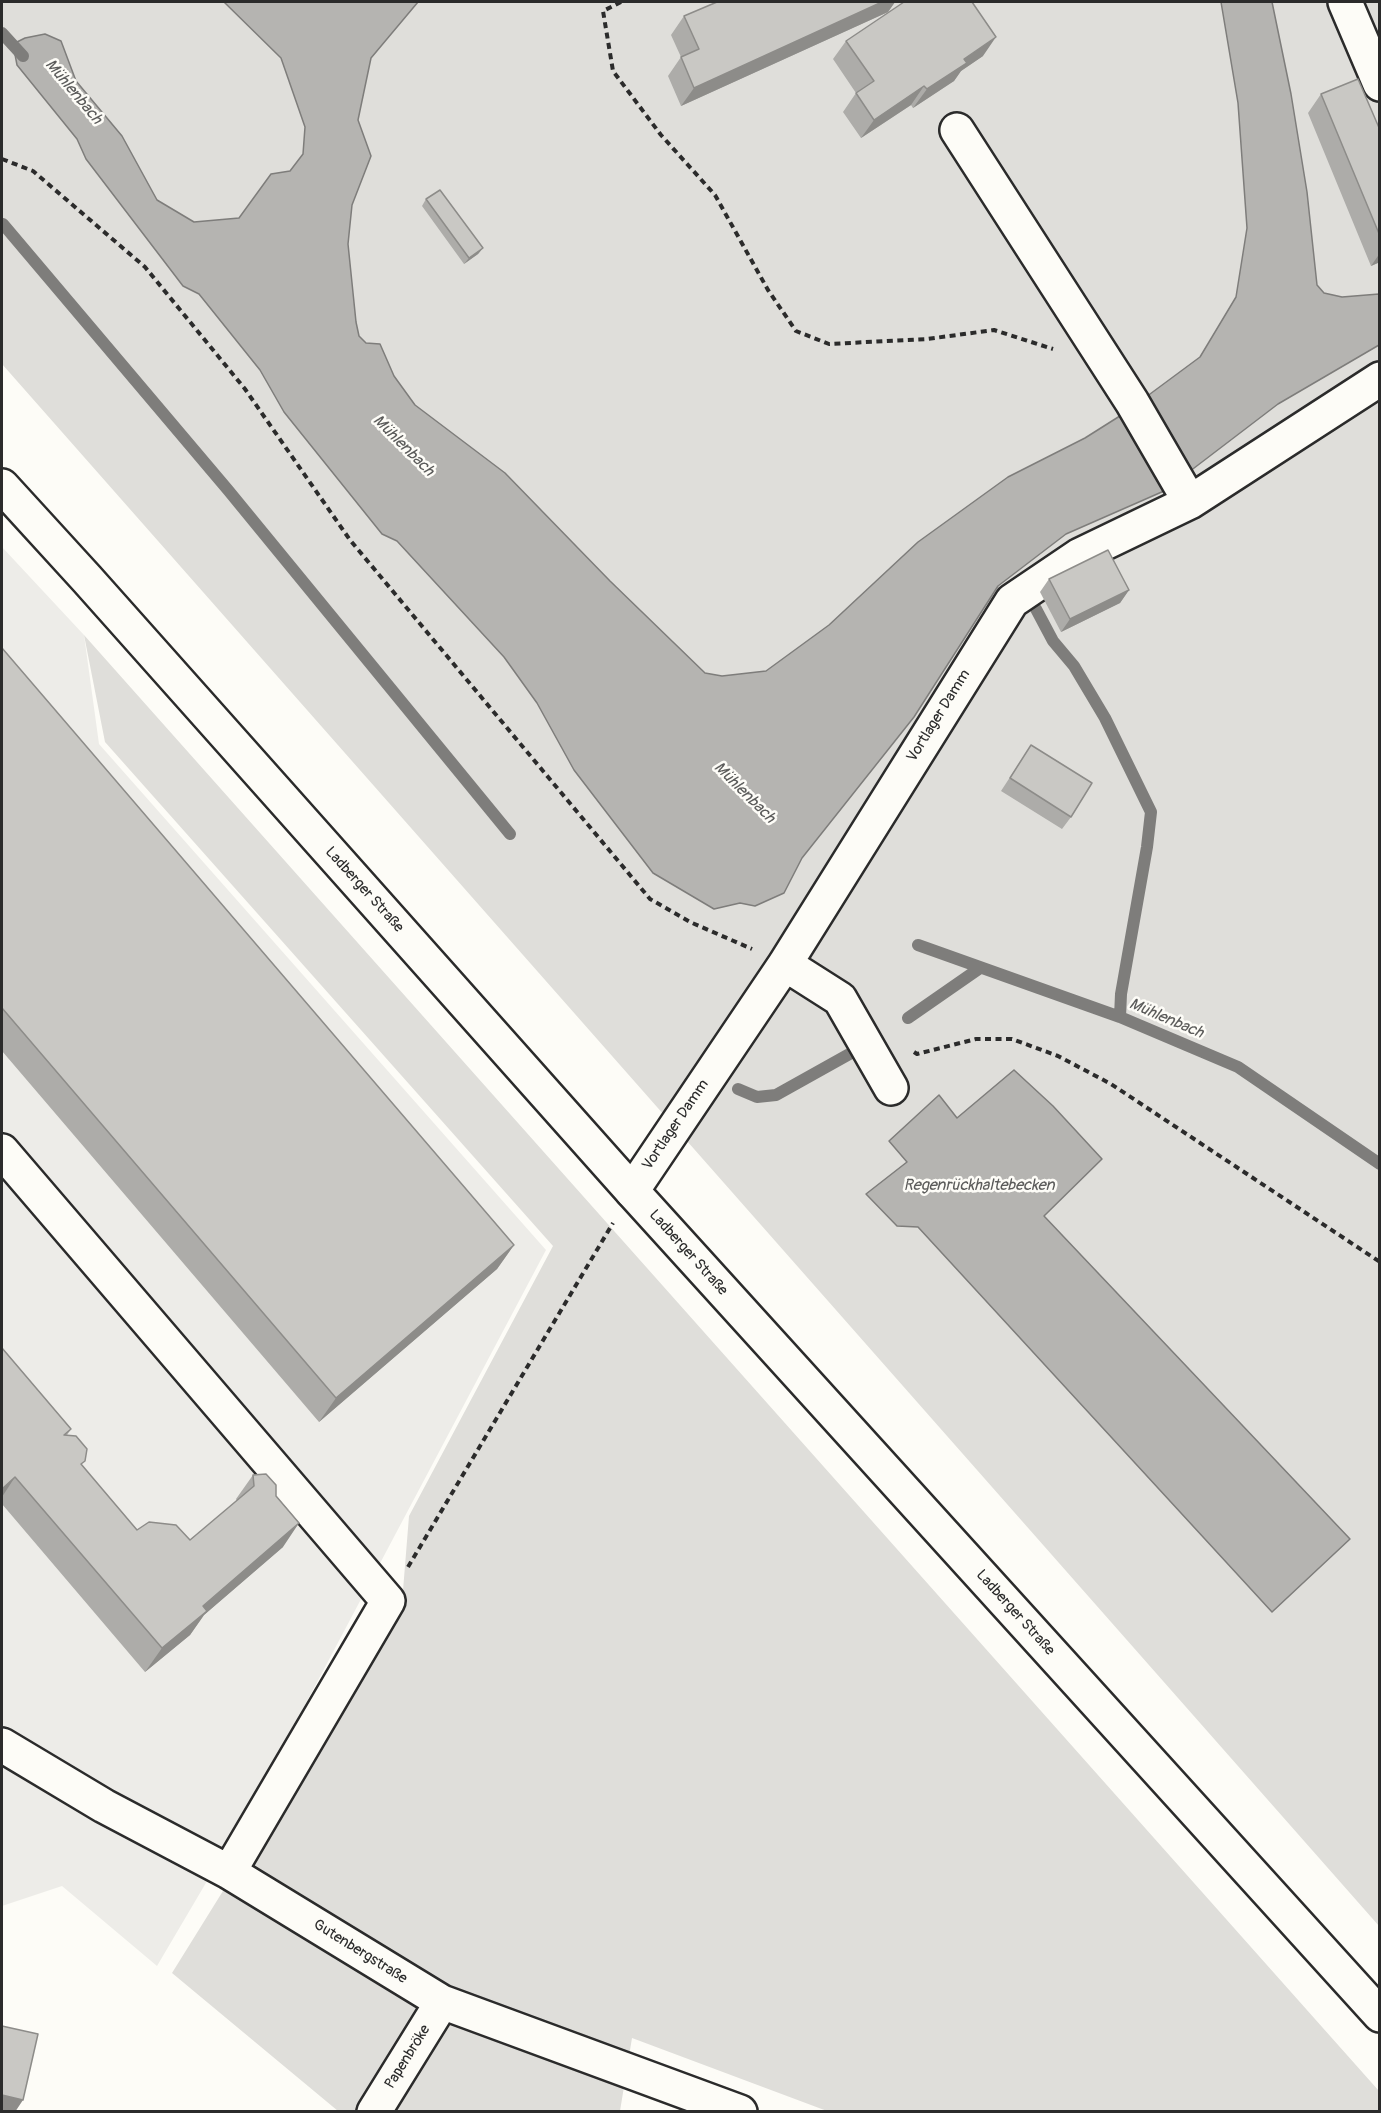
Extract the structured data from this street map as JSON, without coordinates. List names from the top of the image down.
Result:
{
  "streets": {
    "main road": [
      "Vortlager Damm",
      "Ladberger Straße",
      "Gutenbergstraße",
      "Papenbröke"
    ]
  },
  "crossings": [
    ["Vortlager Damm", "Ladberger Straße"],
    ["Gutenbergstraße", "Papenbröke"]
  ],
  "water": ["Mühlenbach", "Regenrückhaltebecken"]
}
